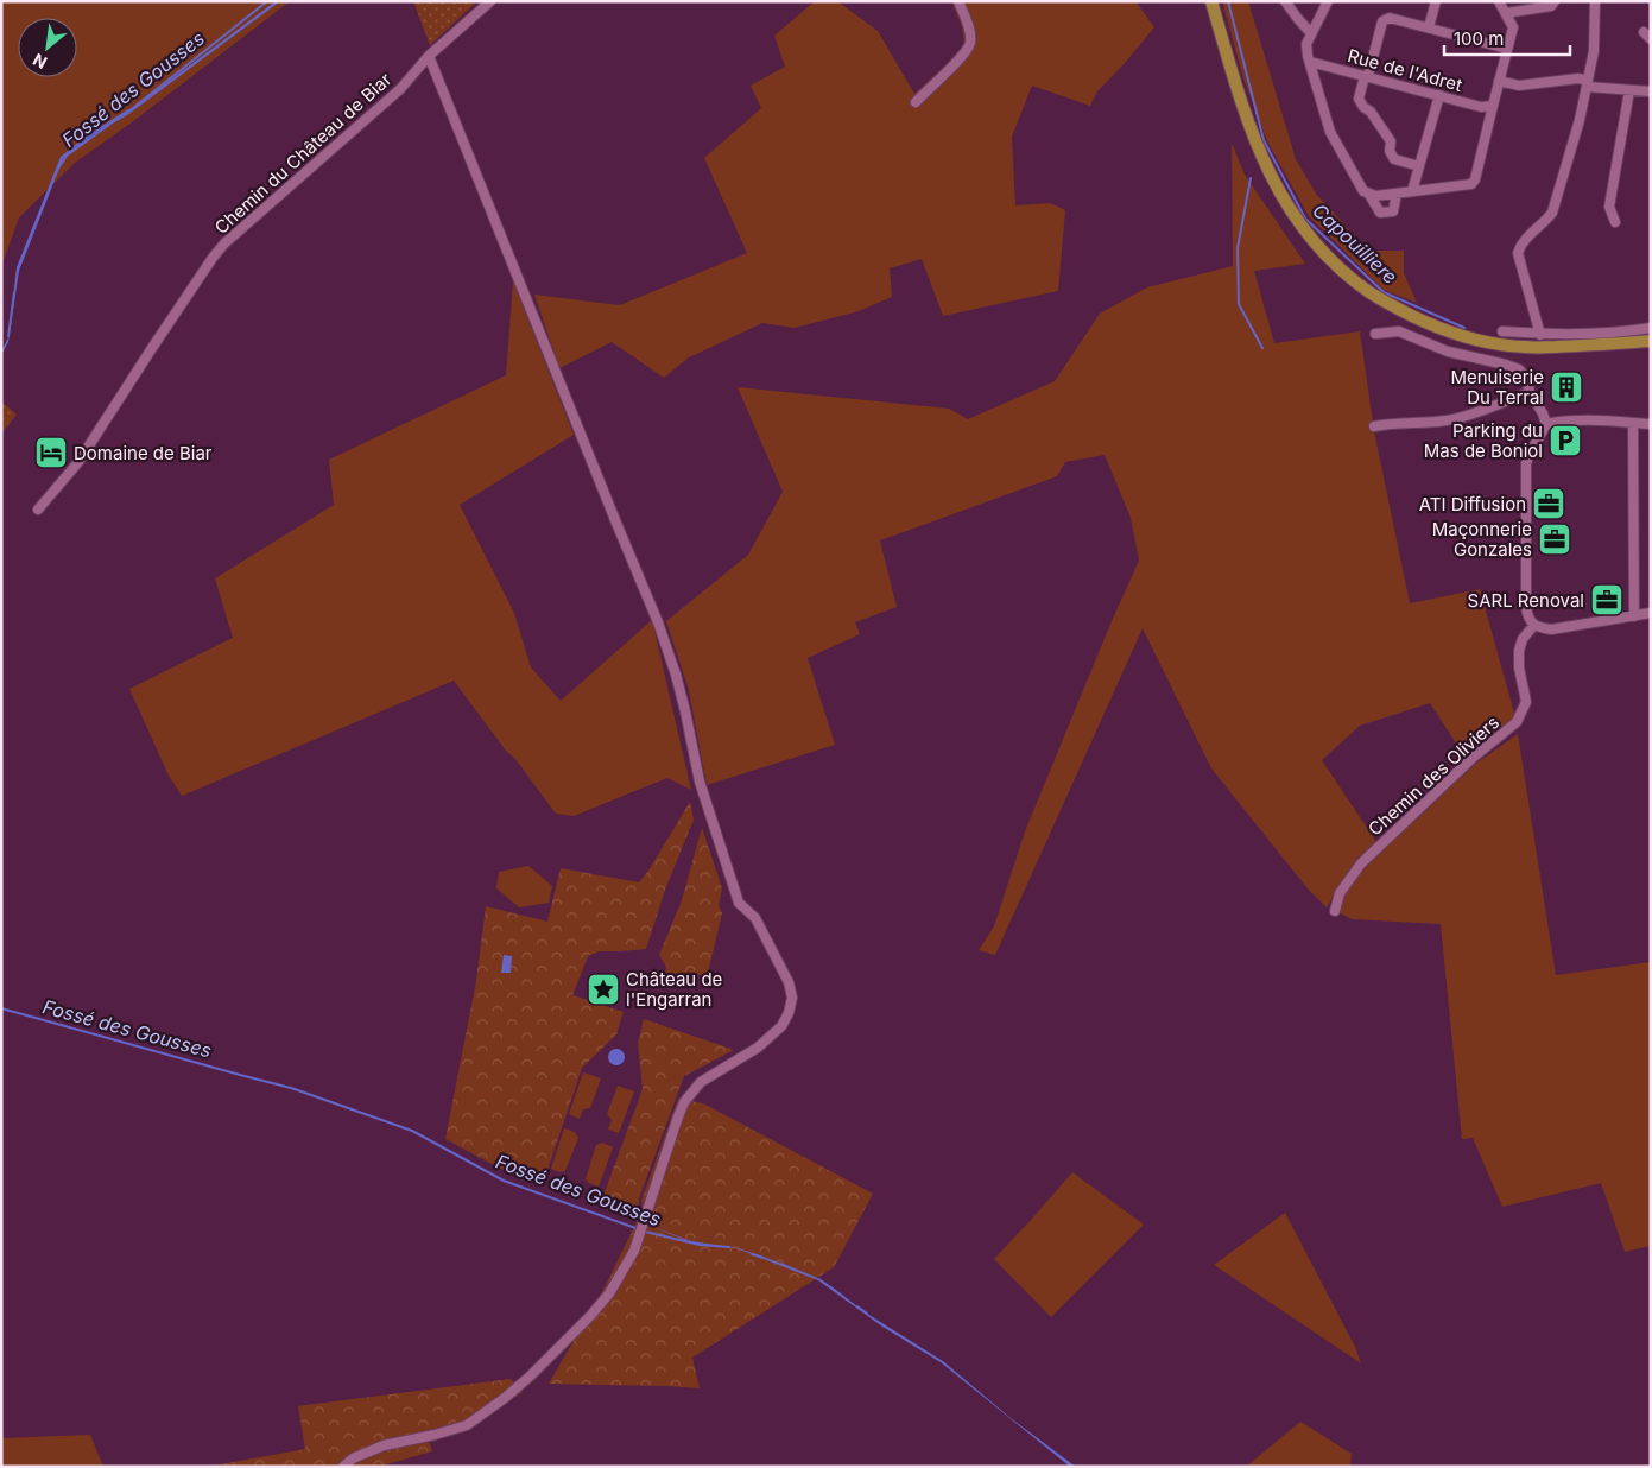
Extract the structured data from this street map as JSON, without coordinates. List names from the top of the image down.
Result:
{
  "streets": {
    "street": ["Rue de l'Adret", "Chemin du Château de Biar", "Chemin des Oliviers"]
  },
  "water": ["Fossé des Gousses", "Capouilliere"],
  "places": {
    "building": ["Menuiserie Du Terral"],
    "parking": ["Parking du Mas de Boniol"],
    "hotel": ["Domaine de Biar"],
    "office": ["ATI Diffusion", "Maçonnerie Gonzales", "SARL Renoval"],
    "place": ["Château de l'Engarran"]
  },
  "scale_bar": "100 m",
  "north": "bottom left"
}
